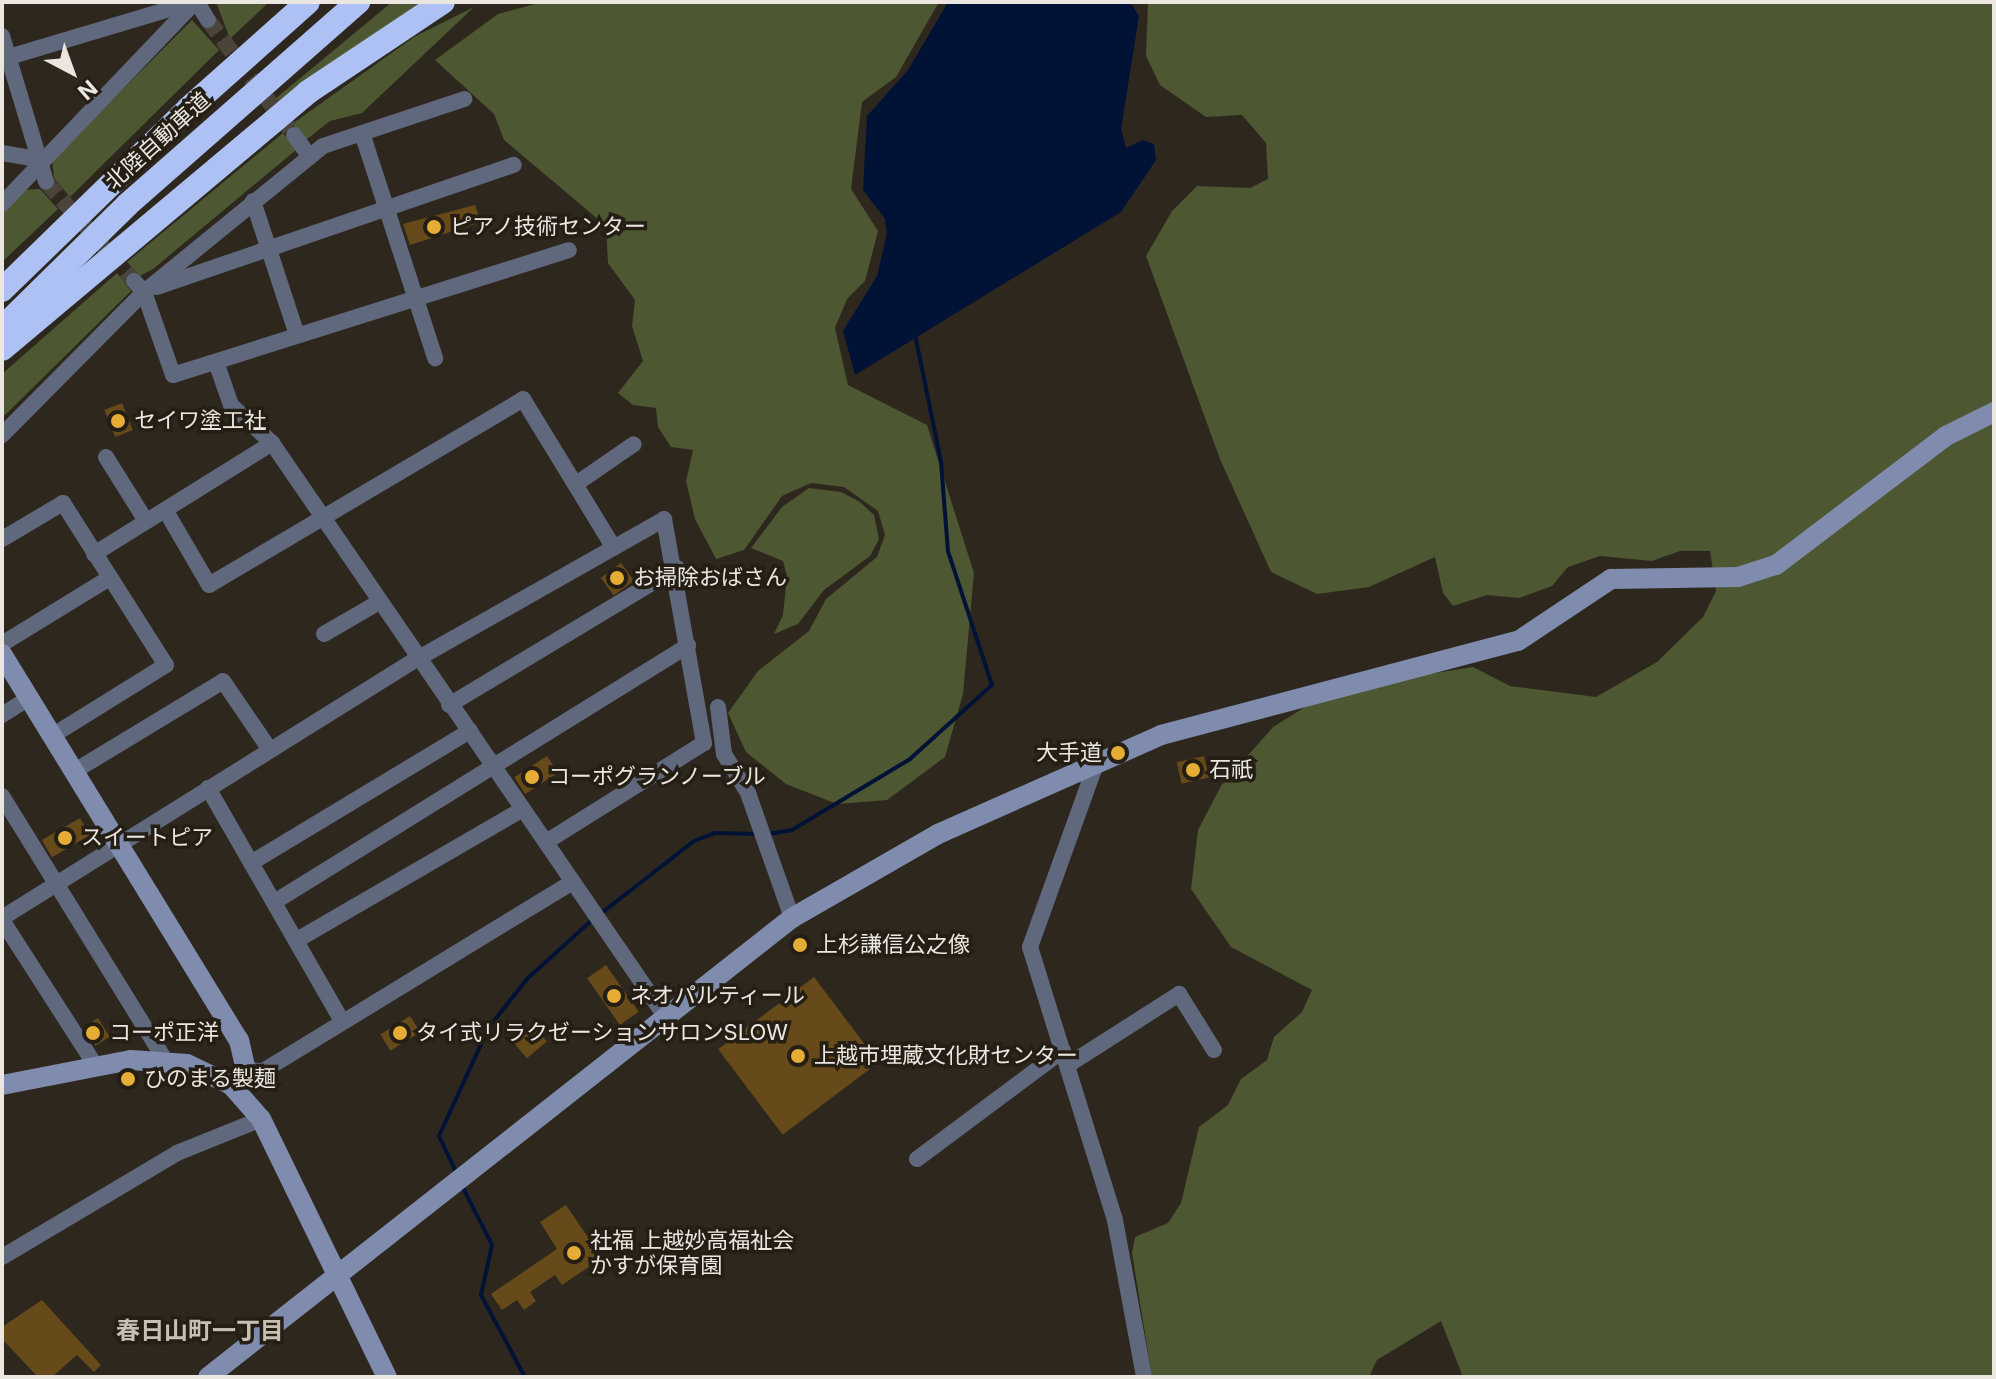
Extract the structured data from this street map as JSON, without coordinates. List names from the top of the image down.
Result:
{
  "streets": {
    "highway": ["北陸自動車道"]
  },
  "districts": ["春日山町一丁目"],
  "places": [
    "ピアノ技術センター",
    "セイワ塗工社",
    "お掃除おばさん",
    "大手道",
    "石祇",
    "コーポグランノーブル",
    "スイートピア",
    "上杉謙信公之像",
    "ネオパルティール",
    "コーポ正洋",
    "タイ式リラクゼーションサロンSLOW",
    "上越市埋蔵文化財センター",
    "ひのまる製麺",
    "社福 上越妙高福祉会 かすが保育園"
  ],
  "north": "bottom right"
}
